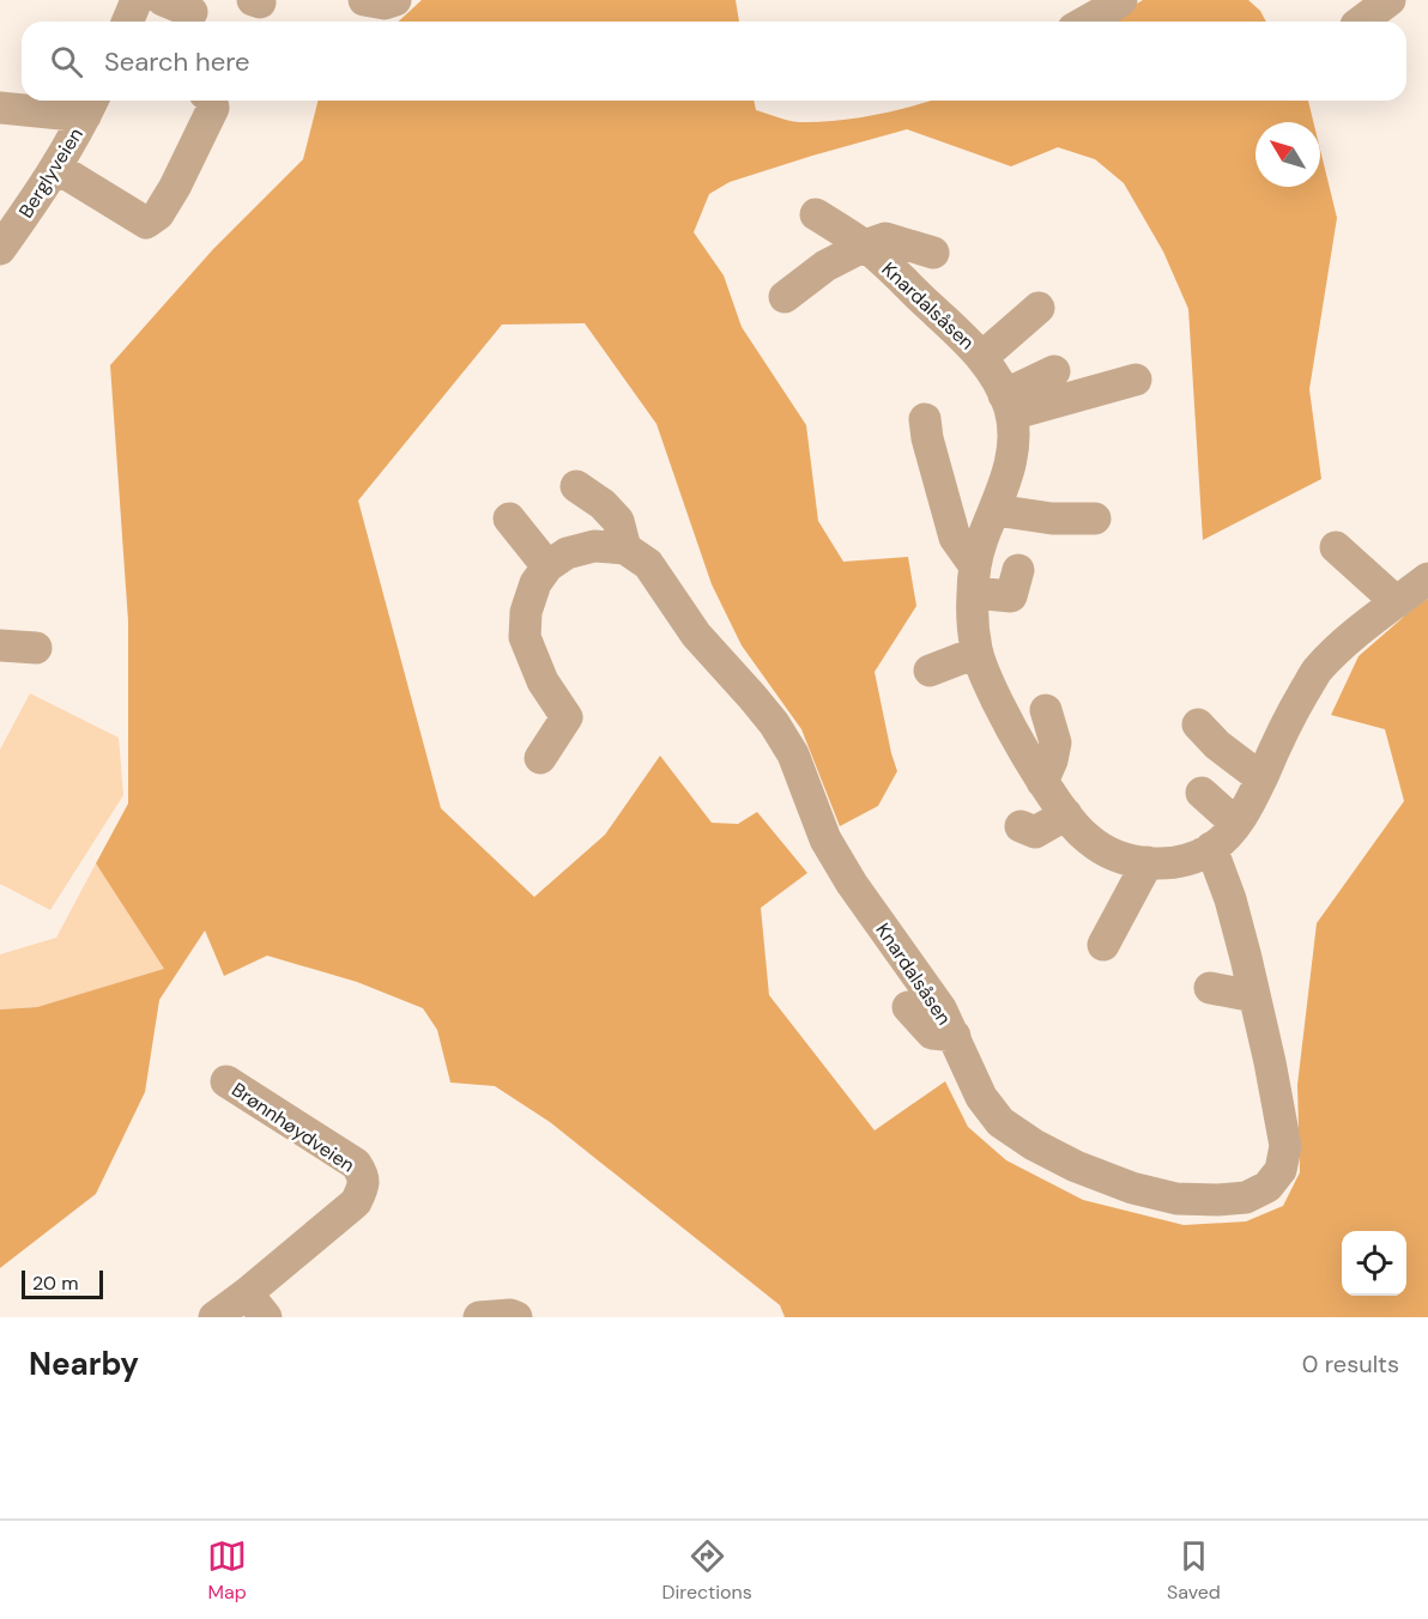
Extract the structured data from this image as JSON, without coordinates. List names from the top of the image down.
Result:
{
  "streets": {
    "street": ["Berglyveien", "Knardalsåsen", "Brønnhøydveien"]
  },
  "scale_bar": "20 m",
  "north": "top left",
  "page": {
    "search": "Search here",
    "scale": "20 m",
    "heading": ["Nearby", "0 results"],
    "nav": ["Map", "Directions", "Saved"]
  }
}
